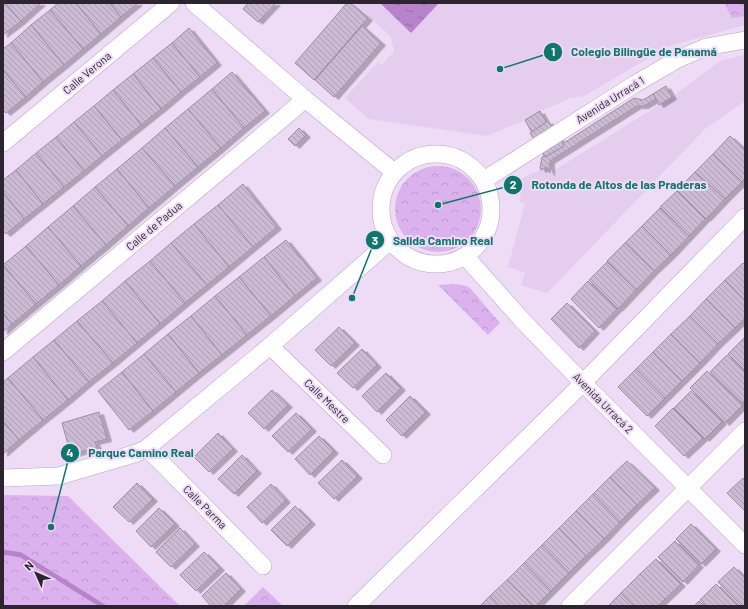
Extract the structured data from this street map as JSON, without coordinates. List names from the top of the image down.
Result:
{
  "streets": {
    "street": [
      "Calle Verona",
      "Avenida Urracá 1",
      "Calle de Padua",
      "Calle Mestre",
      "Avenida Urracá 2",
      "Calle Parma"
    ]
  },
  "crossings": [
    ["Avenida Urracá 1", "Avenida Urracá 2"]
  ],
  "places": [
    "Colegio Bilingüe de Panamá",
    "Rotonda de Altos de las Praderas",
    "Salida Camino Real",
    "Parque Camino Real"
  ],
  "north": "top left"
}
